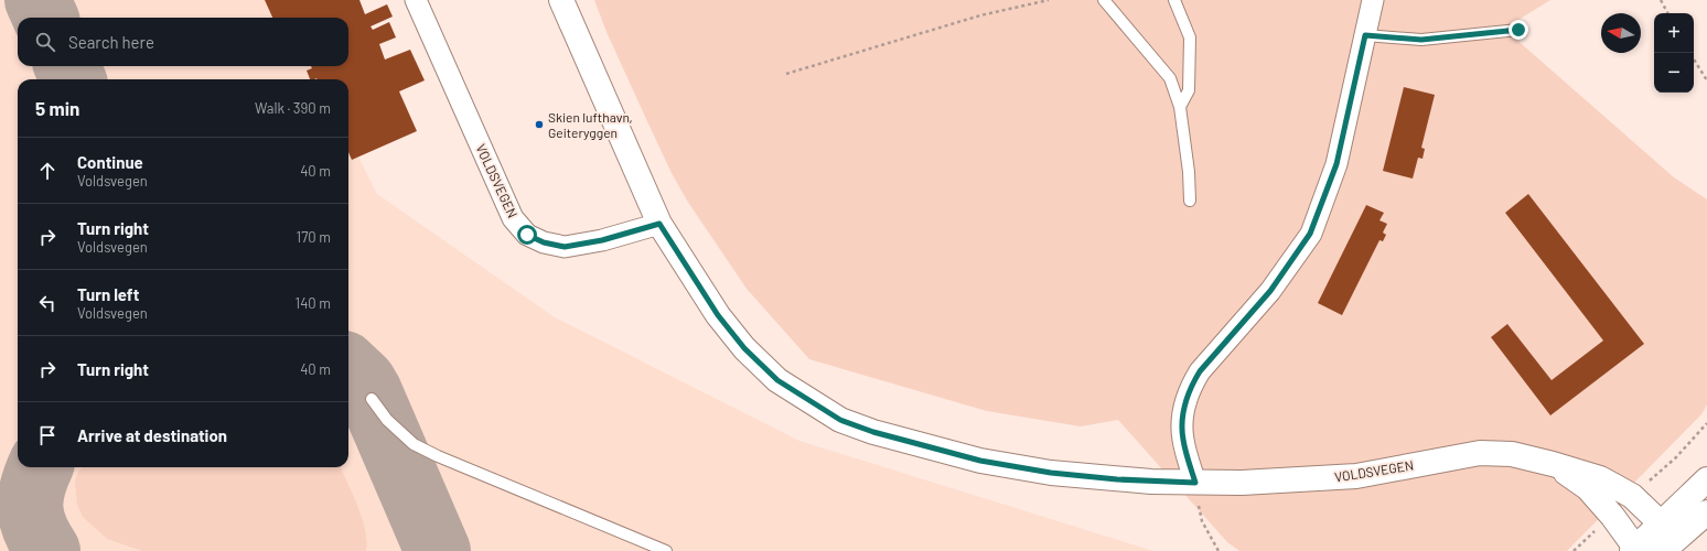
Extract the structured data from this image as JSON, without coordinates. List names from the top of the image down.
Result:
{
  "streets": {
    "street": ["VOLDSVEGEN"]
  },
  "places": ["Skien lufthavn, Geiteryggen"],
  "north": "left",
  "page": {
    "map_buttons": ["+", "−"],
    "search": "Search here",
    "heading": ["5 min", "Walk · 390 m"],
    "list": [
      ["Continue", "Voldsvegen", "40 m"],
      ["Turn right", "Voldsvegen", "170 m"],
      ["Turn left", "Voldsvegen", "140 m"],
      ["Turn right", "40 m"],
      "Arrive at destination"
    ]
  }
}
